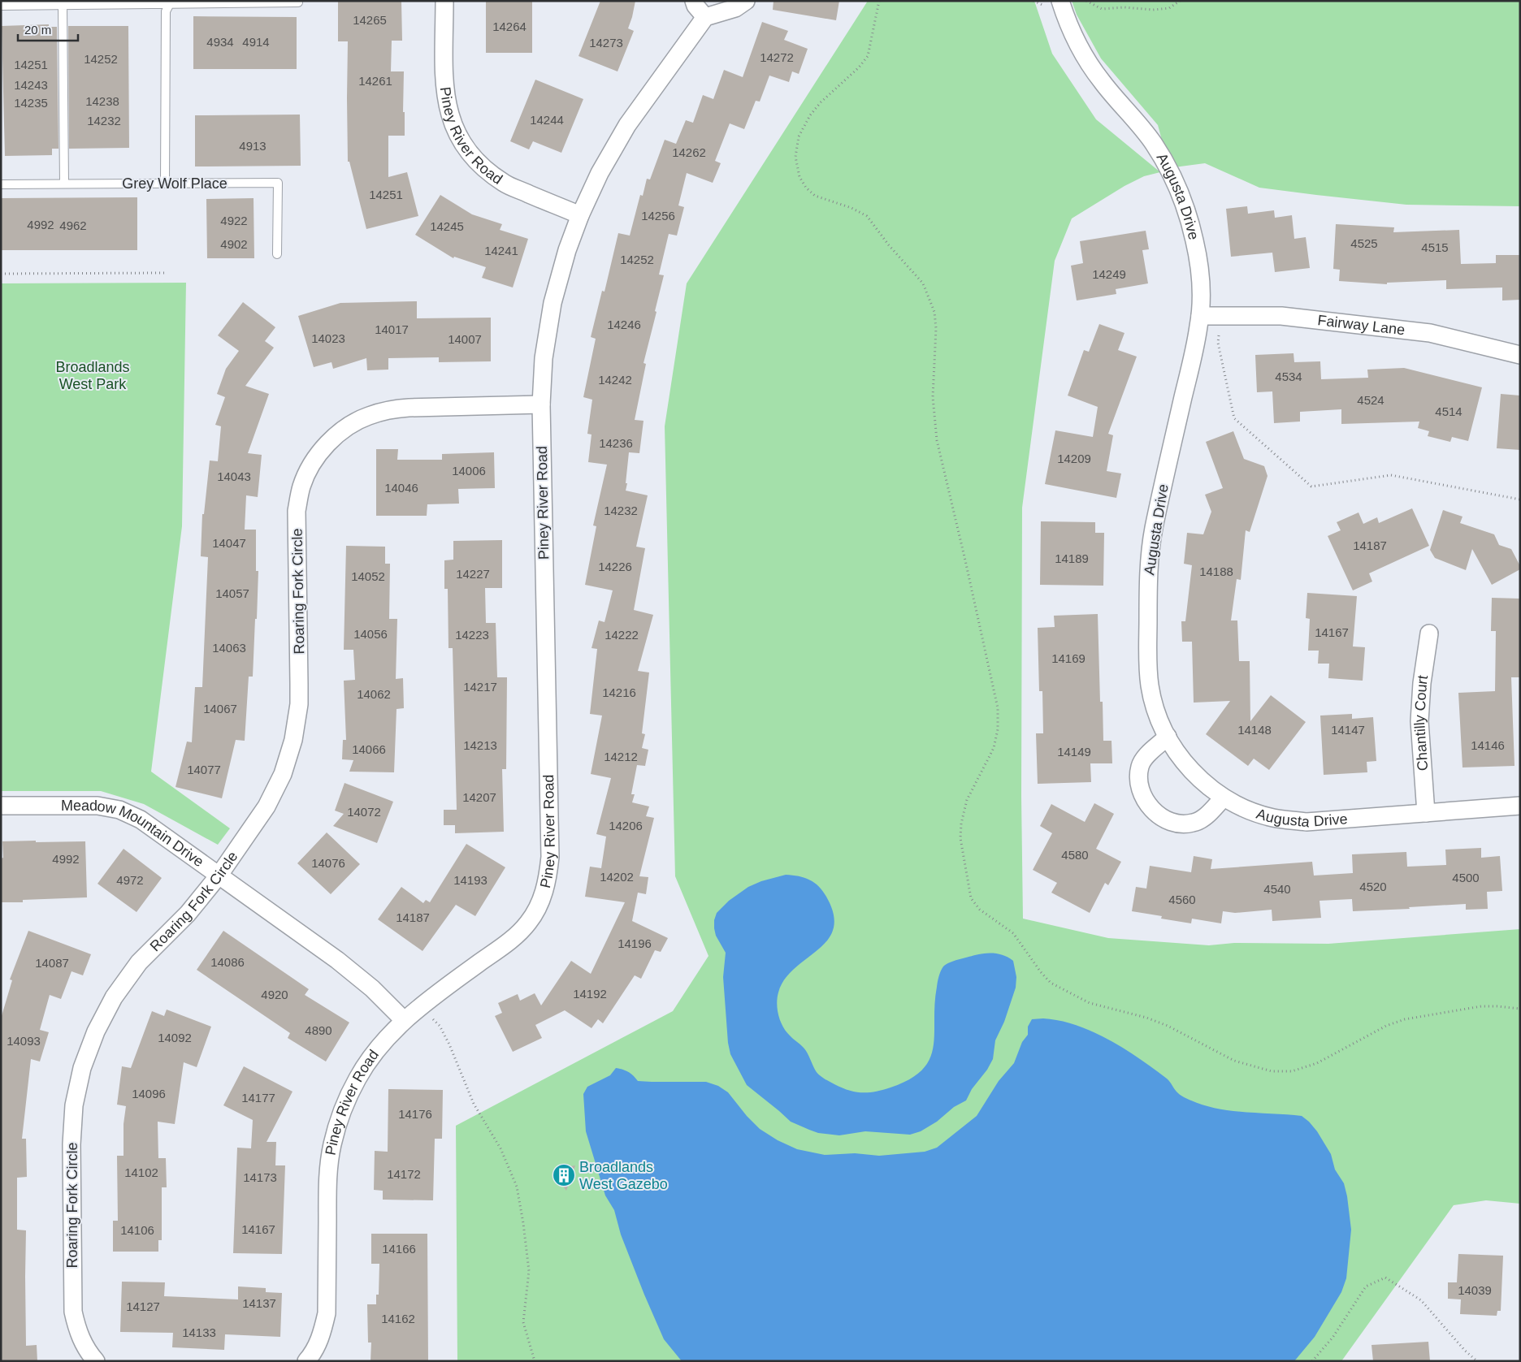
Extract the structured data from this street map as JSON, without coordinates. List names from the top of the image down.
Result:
{
  "streets": {
    "street": [
      "Piney River Road",
      "Augusta Drive",
      "Fairway Lane",
      "Roaring Fork Circle",
      "Chantilly Court",
      "Meadow Mountain Drive"
    ],
    "lane": ["Grey Wolf Place"]
  },
  "crossings": [
    ["Piney River Road", "Roaring Fork Circle"],
    ["Piney River Road", "Meadow Mountain Drive"],
    ["Augusta Drive", "Fairway Lane"],
    ["Augusta Drive", "Chantilly Court"],
    ["Roaring Fork Circle", "Meadow Mountain Drive"]
  ],
  "parks": ["Broadlands West Park"],
  "places": {
    "building": ["Broadlands West Gazebo"]
  },
  "house_numbers": [
    "14265",
    "14264",
    "4934",
    "4914",
    "14273",
    "14272",
    "14252",
    "14251",
    "14261",
    "14243",
    "14238",
    "14235",
    "14244",
    "14232",
    "4913",
    "14262",
    "14251",
    "14256",
    "4922",
    "4992",
    "4962",
    "14245",
    "4525",
    "4902",
    "4515",
    "14241",
    "14252",
    "14249",
    "14246",
    "14017",
    "14023",
    "14007",
    "4534",
    "14242",
    "4524",
    "4514",
    "14236",
    "14209",
    "14006",
    "14043",
    "14046",
    "14232",
    "14047",
    "14187",
    "14189",
    "14226",
    "14188",
    "14227",
    "14052",
    "14057",
    "14167",
    "14056",
    "14223",
    "14222",
    "14063",
    "14169",
    "14217",
    "14216",
    "14062",
    "14067",
    "14148",
    "14147",
    "14213",
    "14146",
    "14066",
    "14149",
    "14212",
    "14077",
    "14207",
    "14072",
    "14206",
    "4580",
    "4992",
    "14076",
    "14202",
    "4500",
    "4972",
    "14193",
    "4520",
    "4540",
    "4560",
    "14187",
    "14196",
    "14086",
    "14087",
    "14192",
    "4920",
    "4890",
    "14092",
    "14093",
    "14096",
    "14177",
    "14176",
    "14102",
    "14172",
    "14173",
    "14167",
    "14106",
    "14166",
    "14039",
    "14137",
    "14127",
    "14162",
    "14133"
  ],
  "scale_bar": "20 m"
}
